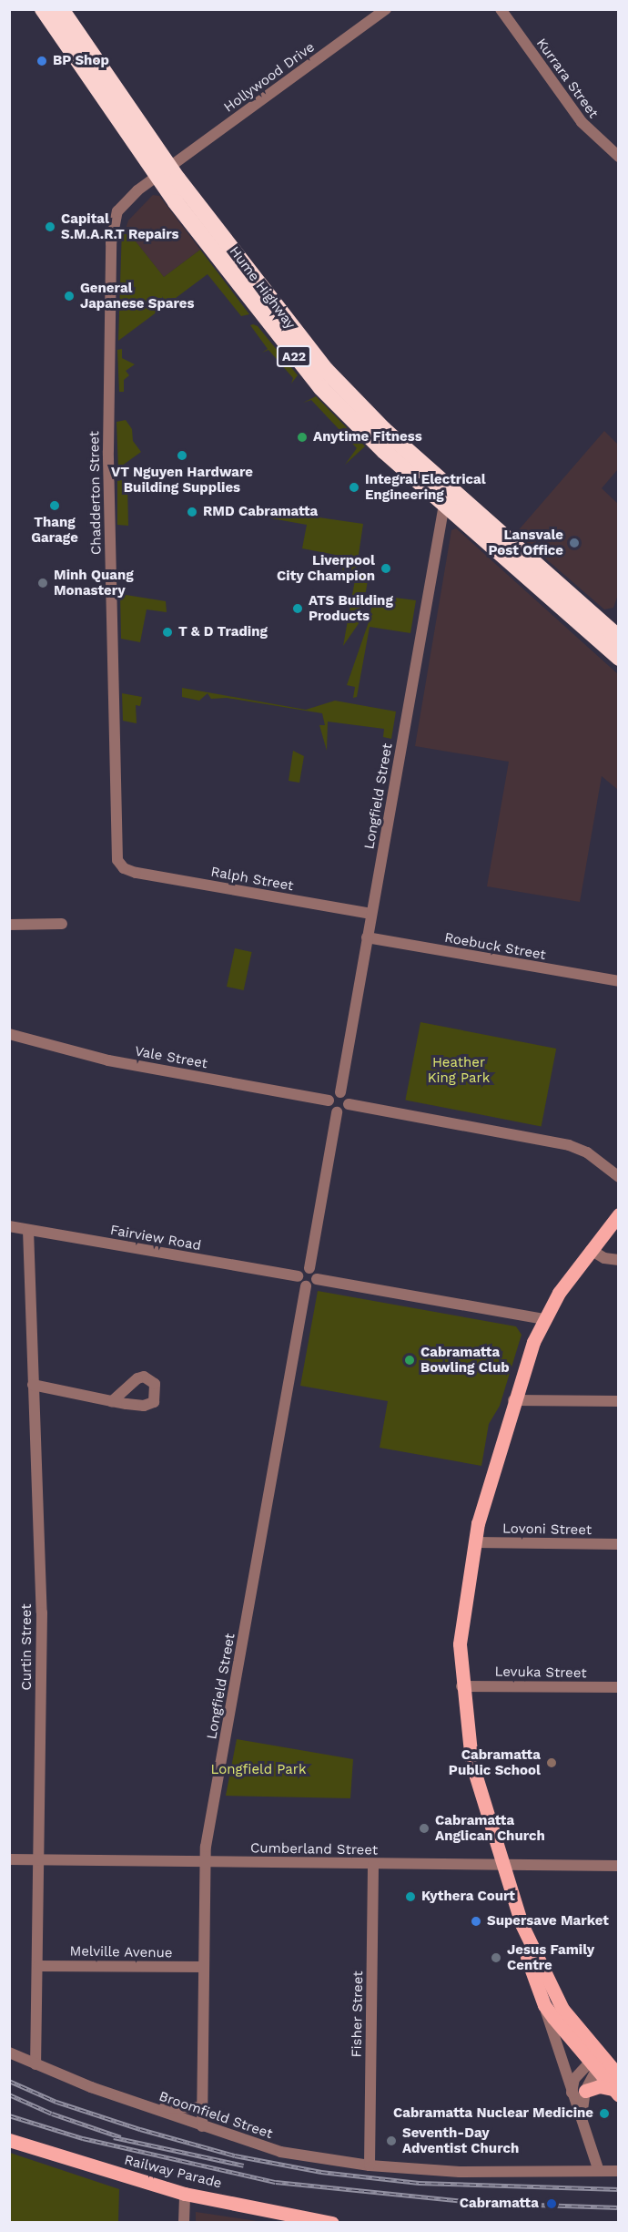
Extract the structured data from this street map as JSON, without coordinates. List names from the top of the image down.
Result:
{
  "streets": {
    "highway": ["Hume Highway", "A22"],
    "main road": ["Railway Parade"],
    "street": [
      "Hollywood Drive",
      "Kurrara Street",
      "Chadderton Street",
      "Longfield Street",
      "Ralph Street",
      "Roebuck Street",
      "Vale Street",
      "Fairview Road",
      "Lovoni Street",
      "Curtin Street",
      "Levuka Street",
      "Cumberland Street",
      "Melville Avenue",
      "Fisher Street",
      "Broomfield Street"
    ]
  },
  "crossings": [
    ["Hollywood Drive", "Hume Highway"],
    ["Hollywood Drive", "Chadderton Street"],
    ["Hume Highway", "Chadderton Street"],
    ["Hume Highway", "Longfield Street"],
    ["Chadderton Street", "Ralph Street"],
    ["Longfield Street", "Ralph Street"],
    ["Longfield Street", "Roebuck Street"],
    ["Longfield Street", "Vale Street"],
    ["Longfield Street", "Fairview Road"],
    ["Longfield Street", "Cumberland Street"],
    ["Longfield Street", "Melville Avenue"],
    ["Longfield Street", "Broomfield Street"],
    ["Fairview Road", "Curtin Street"],
    ["Curtin Street", "Cumberland Street"],
    ["Curtin Street", "Melville Avenue"],
    ["Curtin Street", "Broomfield Street"],
    ["Cumberland Street", "Fisher Street"],
    ["Fisher Street", "Broomfield Street"]
  ],
  "parks": ["Heather King Park", "Longfield Park"],
  "places": [
    "BP Shop",
    "Capital S.M.A.R.T Repairs",
    "General Japanese Spares",
    "Anytime Fitness",
    "VT Nguyen Hardware Building Supplies",
    "Integral Electrical Engineering",
    "Thang Garage",
    "RMD Cabramatta",
    "Lansvale Post Office",
    "Liverpool City Champion",
    "Minh Quang Monastery",
    "ATS Building Products",
    "T & D Trading",
    "Cabramatta Bowling Club",
    "Cabramatta Public School",
    "Cabramatta Anglican Church",
    "Kythera Court",
    "Supersave Market",
    "Jesus Family Centre",
    "Cabramatta Nuclear Medicine",
    "Seventh-Day Adventist Church",
    "Cabramatta"
  ]
}
